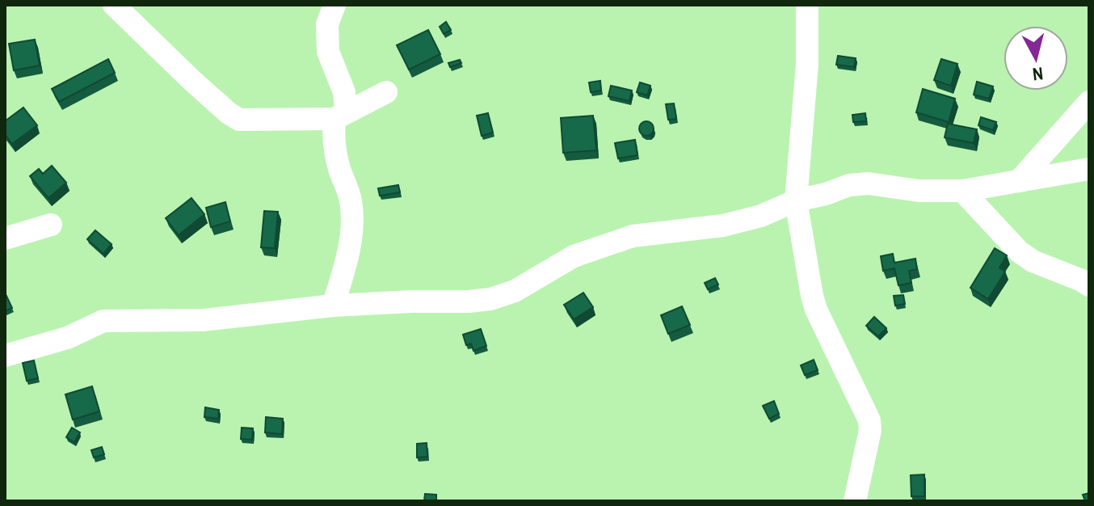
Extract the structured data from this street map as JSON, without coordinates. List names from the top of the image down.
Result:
{
  "north": "bottom"
}
